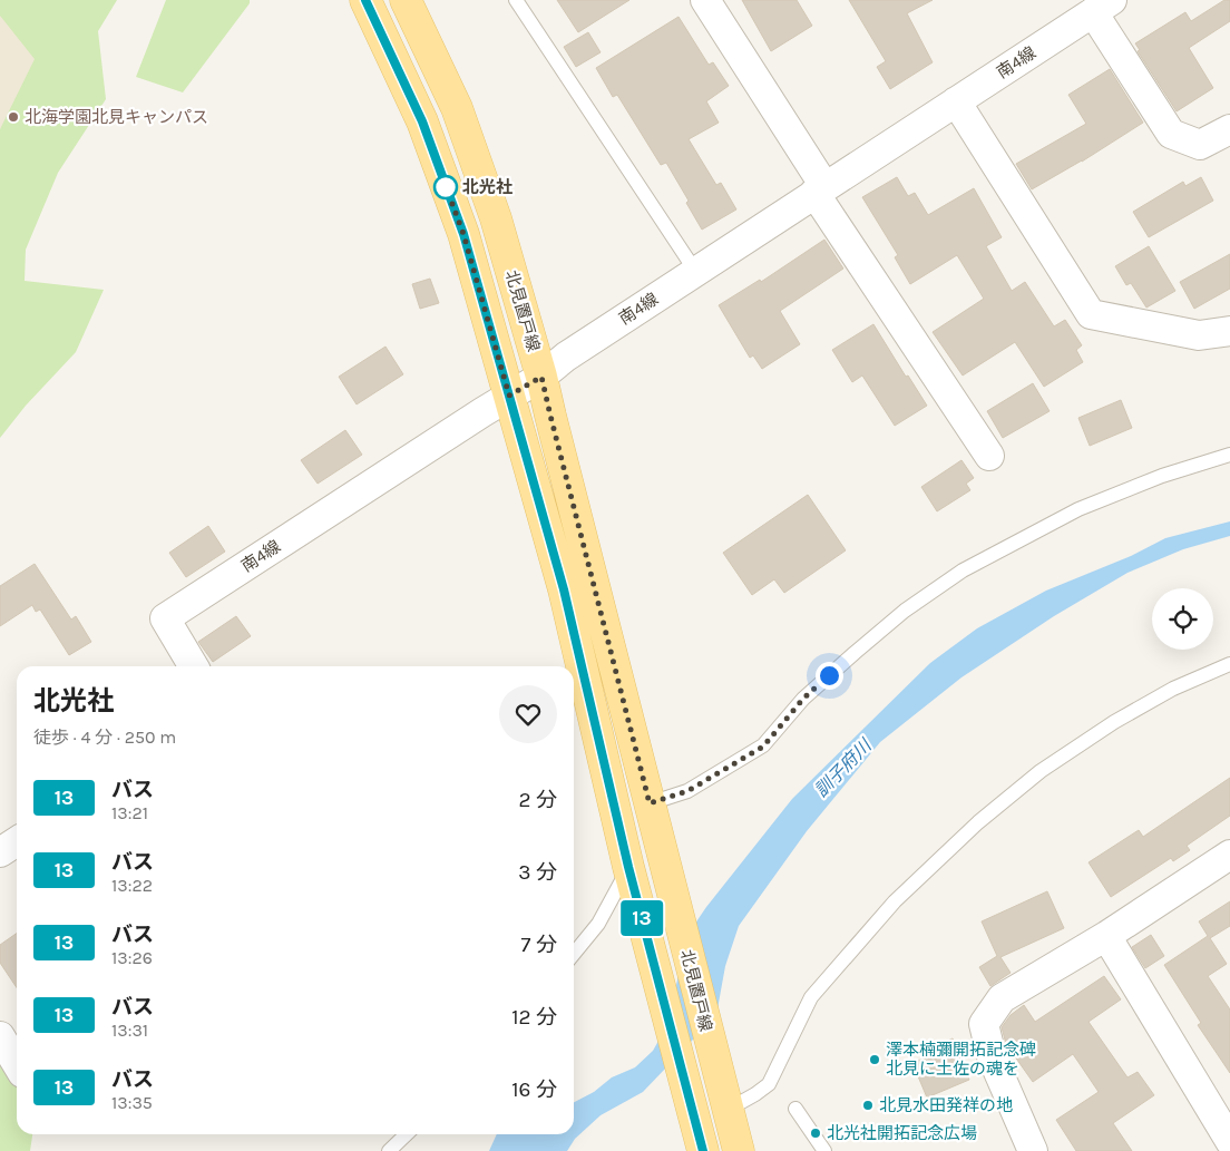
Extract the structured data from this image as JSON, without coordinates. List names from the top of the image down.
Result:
{
  "streets": {
    "main road": ["北見置戸線"],
    "street": ["南4線"]
  },
  "crossings": [
    ["南4線", "北見置戸線"]
  ],
  "water": ["訓子府川"],
  "places": [
    "北海学園北見キャンパス",
    "北光社",
    "澤本楠彌開拓記念碑 北見に土佐の魂を",
    "北見水田発祥の地",
    "北光社開拓記念広場"
  ],
  "lines": ["bus line 13"],
  "page": {
    "on_map": "13",
    "heading": ["北光社", "徒歩 · 4 分 · 250 m"],
    "list": [
      {
        "mark": "13",
        "name": "バス",
        "note": "13:21",
        "value": "2 分"
      },
      {
        "mark": "13",
        "name": "バス",
        "note": "13:22",
        "value": "3 分"
      },
      {
        "mark": "13",
        "name": "バス",
        "note": "13:26",
        "value": "7 分"
      },
      {
        "mark": "13",
        "name": "バス",
        "note": "13:31",
        "value": "12 分"
      },
      {
        "mark": "13",
        "name": "バス",
        "note": "13:35",
        "value": "16 分"
      }
    ]
  }
}
